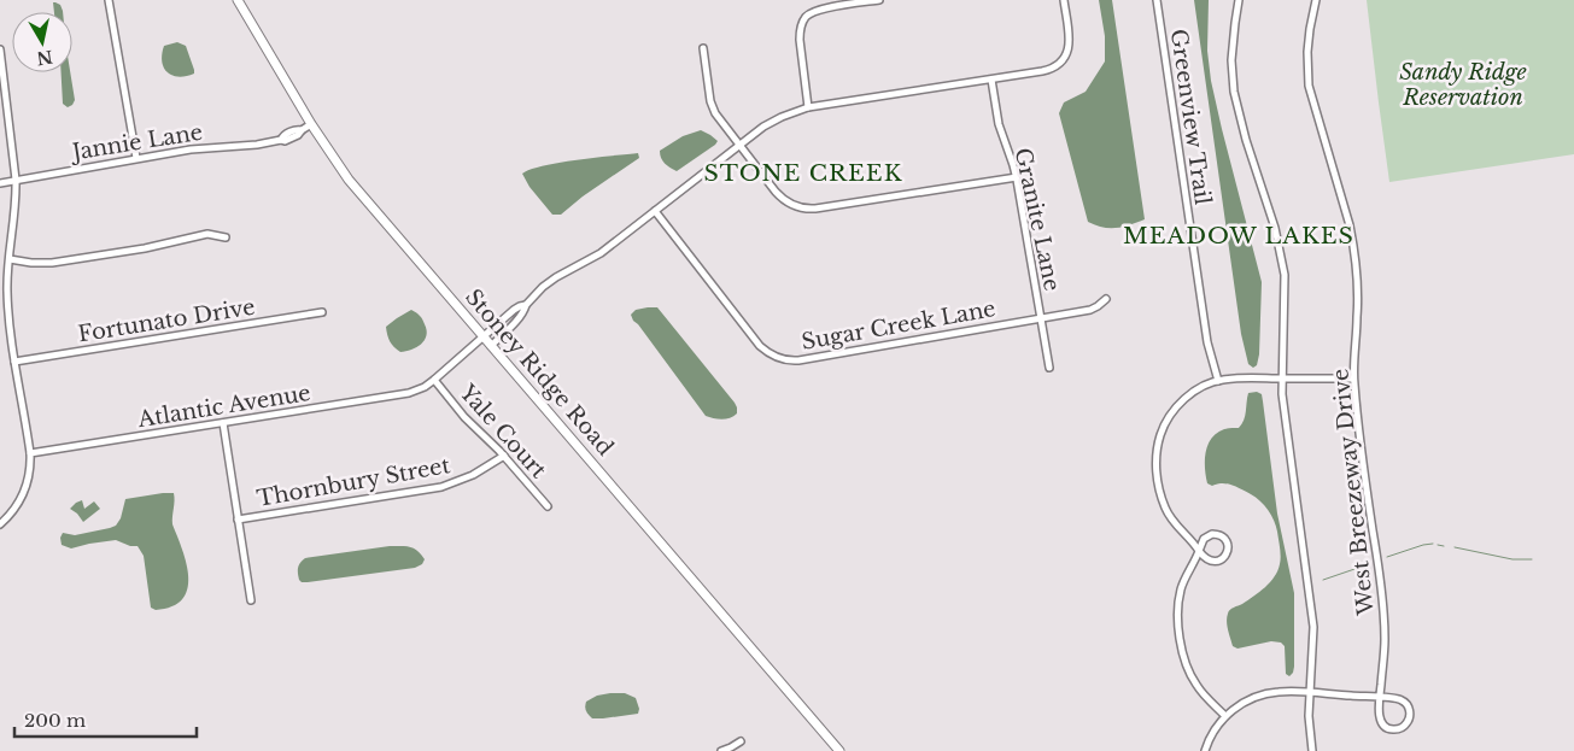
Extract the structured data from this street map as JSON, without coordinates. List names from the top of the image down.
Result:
{
  "streets": {
    "street": [
      "Greenview Trail",
      "Jannie Lane",
      "Granite Lane",
      "Fortunato Drive",
      "Sugar Creek Lane",
      "Stoney Ridge Road",
      "Atlantic Avenue",
      "Yale Court",
      "Thornbury Street",
      "West Breezeway Drive"
    ]
  },
  "crossings": [
    ["Jannie Lane", "Stoney Ridge Road"],
    ["Granite Lane", "Sugar Creek Lane"],
    ["Stoney Ridge Road", "Atlantic Avenue"],
    ["Atlantic Avenue", "Yale Court"],
    ["Yale Court", "Thornbury Street"]
  ],
  "districts": ["STONE CREEK", "MEADOW LAKES"],
  "parks": ["Sandy Ridge Reservation"],
  "scale_bar": "200 m",
  "north": "bottom"
}
